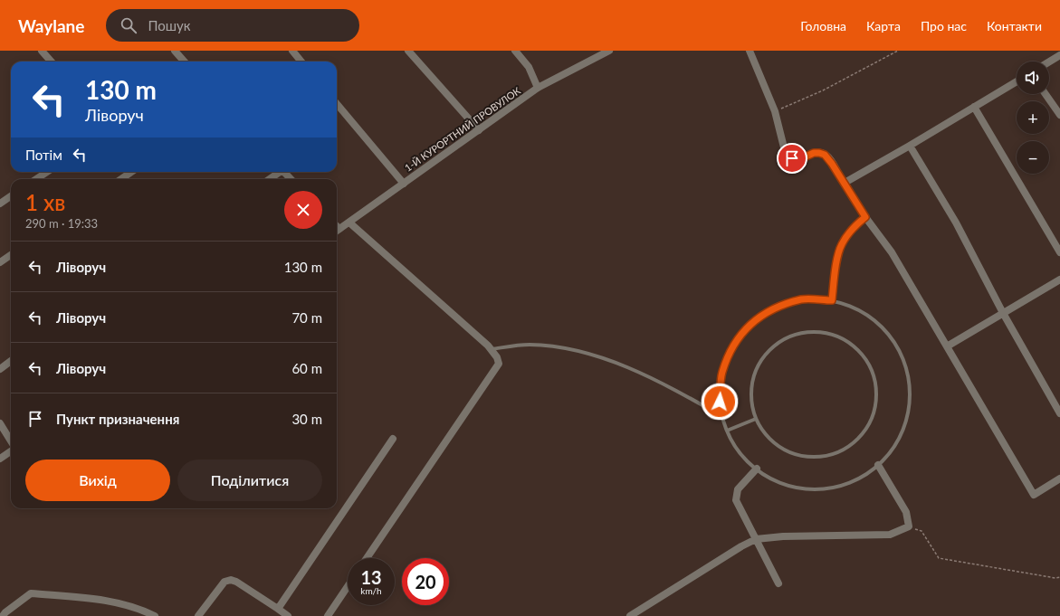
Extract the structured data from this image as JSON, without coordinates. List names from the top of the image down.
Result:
{
  "streets": {
    "street": ["1-Й КУРОРТНИЙ ПРОВУЛОК"]
  },
  "page": {
    "header": "Waylane",
    "search": "Пошук",
    "nav": [
      "Головна",
      "Карта",
      "Про нас",
      "Контакти"
    ],
    "map_buttons": ["+", "−"],
    "turn": ["130 m", "Ліворуч"],
    "then": "Потім",
    "heading": ["1 хв", "290 m · 19:33"],
    "list": [
      {
        "name": "Ліворуч",
        "value": "130 m"
      },
      {
        "name": "Ліворуч",
        "value": "70 m"
      },
      {
        "name": "Ліворуч",
        "value": "60 m"
      },
      {
        "name": "Пункт призначення",
        "value": "30 m"
      }
    ],
    "buttons": ["Вихід", "Поділитися"],
    "speed": "13 km/h",
    "limit": "20"
  }
}
